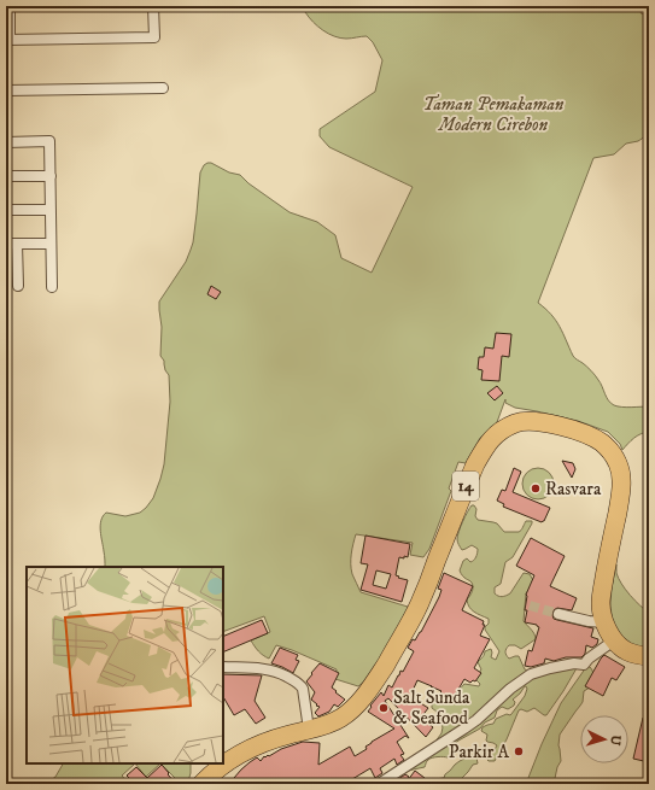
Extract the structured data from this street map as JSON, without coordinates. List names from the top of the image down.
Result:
{
  "streets": {
    "highway": ["14"]
  },
  "parks": ["Taman Pemakaman Modern Cirebon"],
  "places": ["Rasvara", "Salt Sunda & Seafood", "Parkir A"],
  "north": "right"
}
